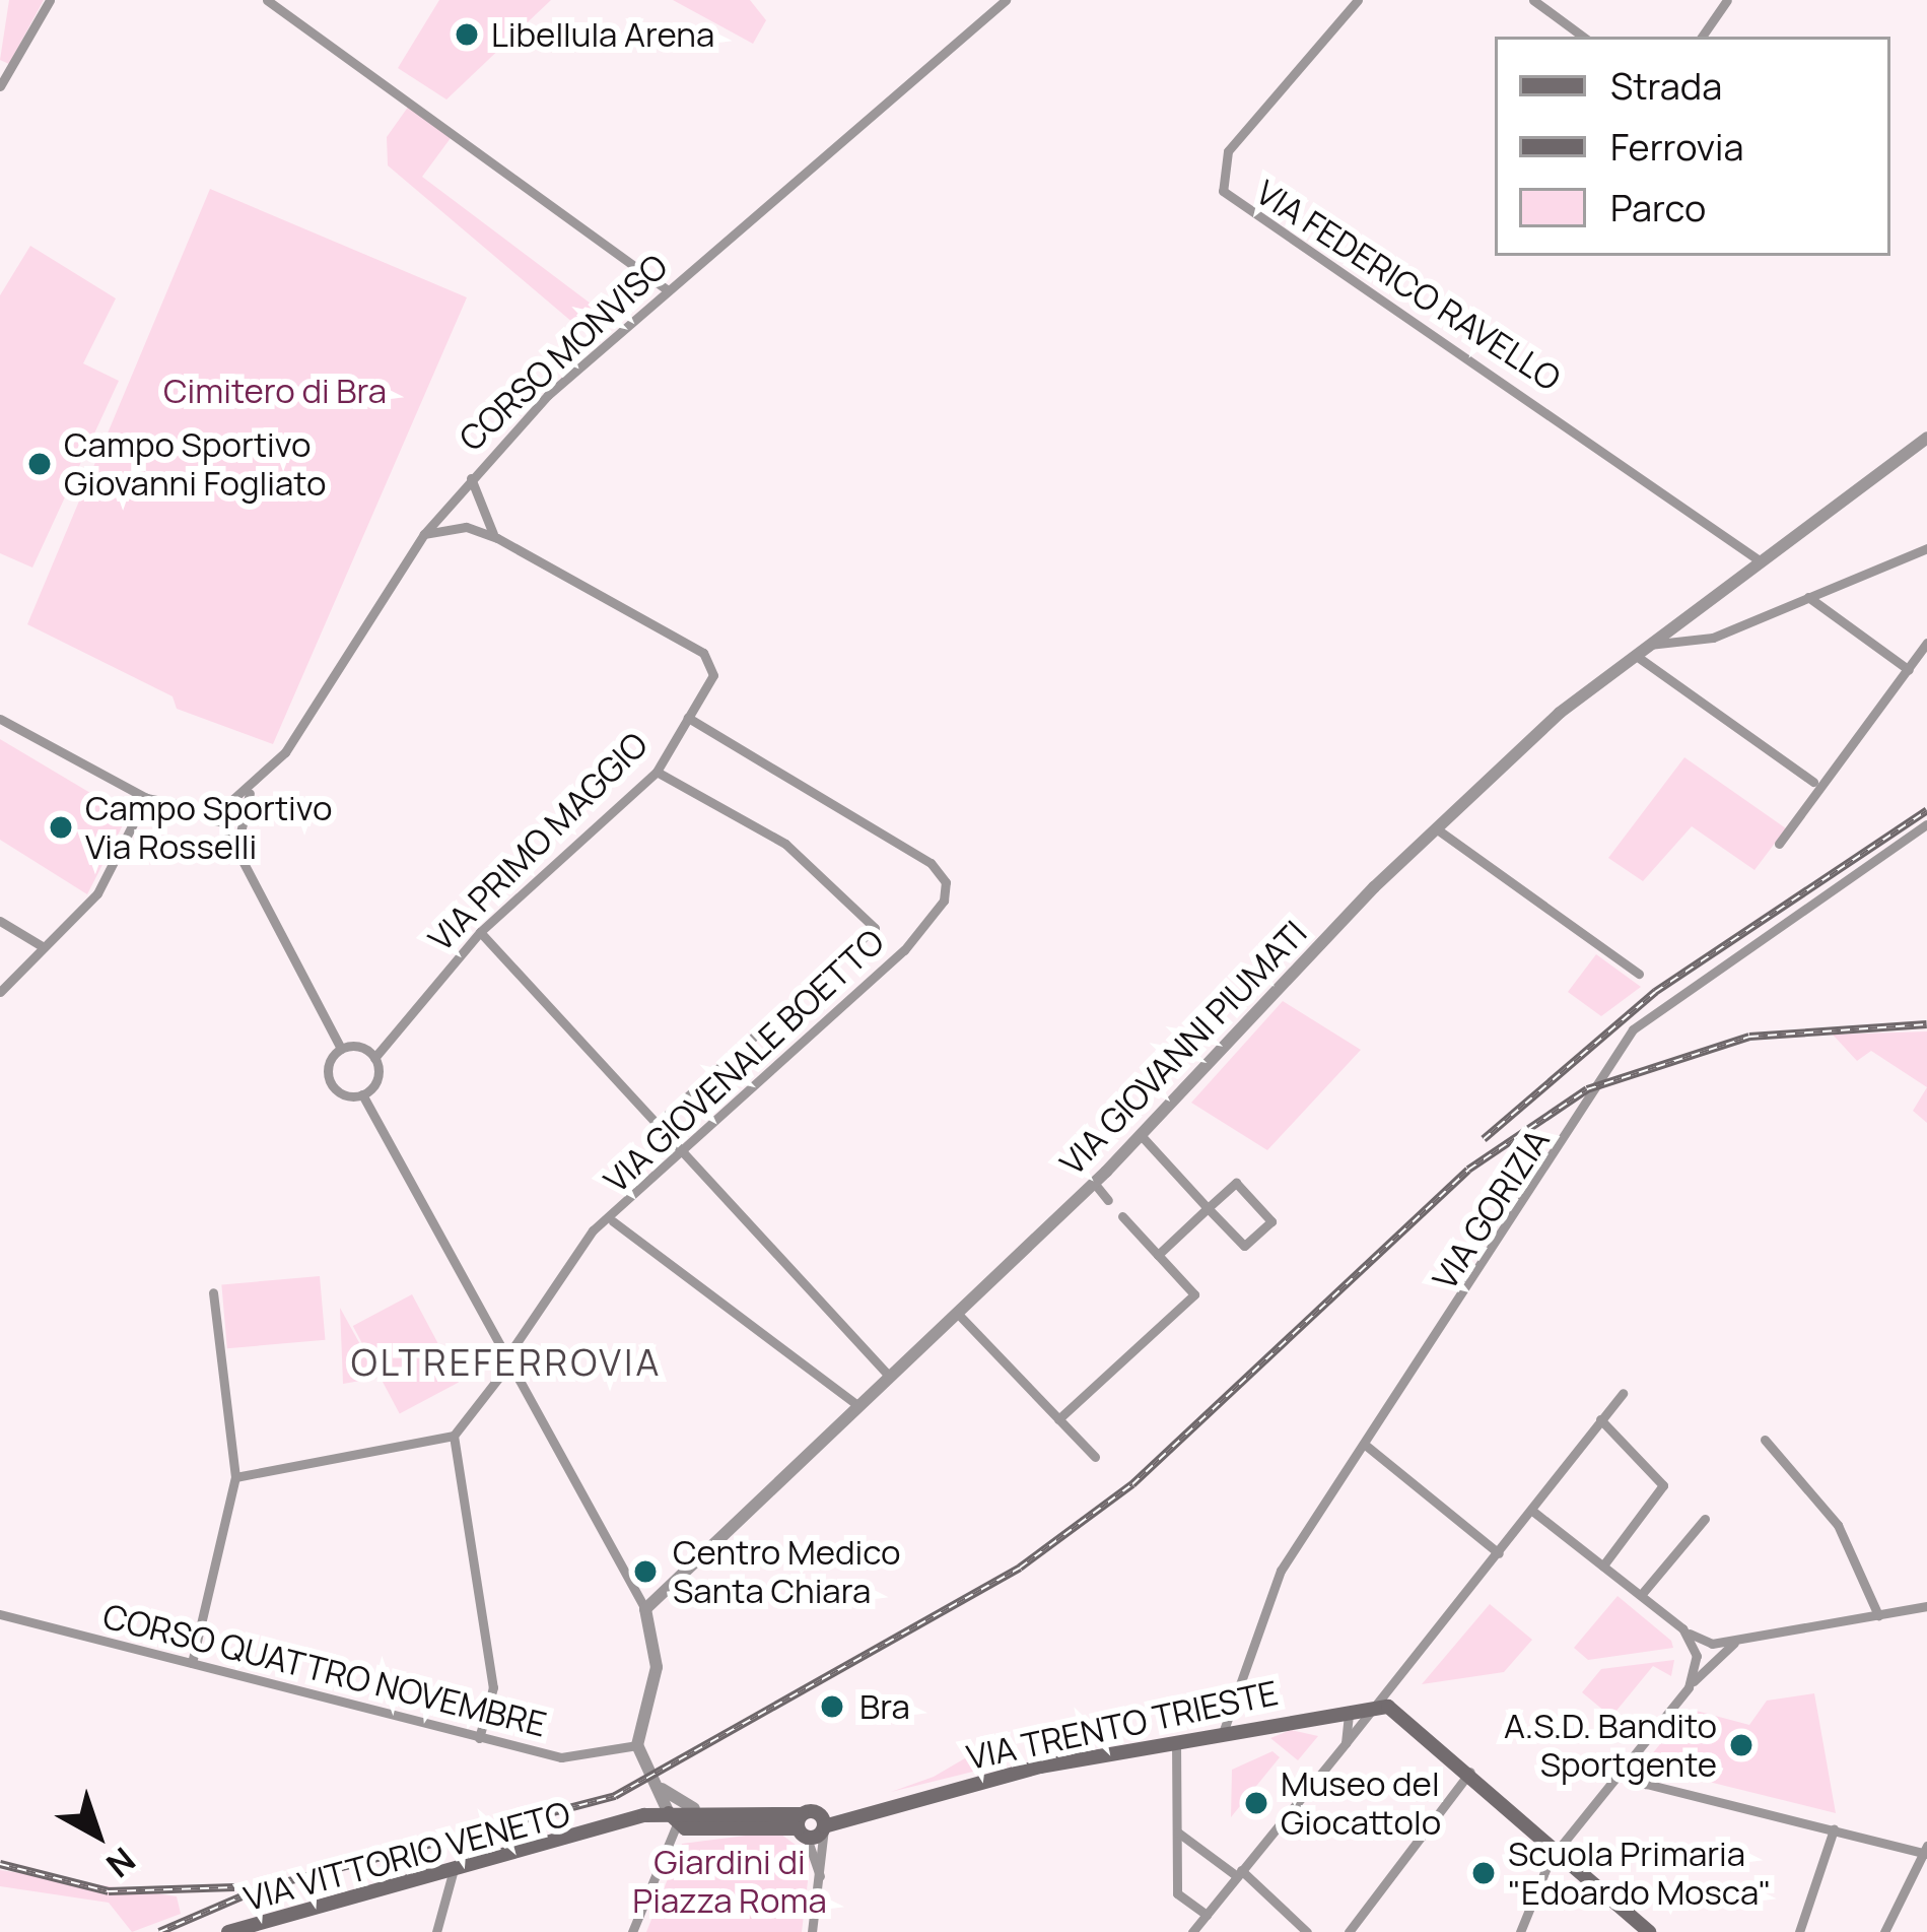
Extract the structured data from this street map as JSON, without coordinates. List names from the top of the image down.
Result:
{
  "streets": {
    "main road": ["VIA TRENTO TRIESTE", "VIA VITTORIO VENETO"],
    "street": [
      "VIA FEDERICO RAVELLO",
      "CORSO MONVISO",
      "VIA PRIMO MAGGIO",
      "VIA GIOVANNI PIUMATI",
      "VIA GIOVENALE BOETTO",
      "VIA GORIZIA",
      "CORSO QUATTRO NOVEMBRE"
    ]
  },
  "crossings": [
    ["VIA FEDERICO RAVELLO", "VIA GIOVANNI PIUMATI"],
    ["CORSO MONVISO", "VIA PRIMO MAGGIO"],
    ["VIA PRIMO MAGGIO", "VIA GIOVENALE BOETTO"],
    ["VIA GORIZIA", "VIA TRENTO TRIESTE"]
  ],
  "districts": ["OLTREFERROVIA"],
  "parks": ["Cimitero di Bra", "Giardini di Piazza Roma"],
  "places": [
    "Libellula Arena",
    "Campo Sportivo Giovanni Fogliato",
    "Campo Sportivo Via Rosselli",
    "Centro Medico Santa Chiara",
    "Bra",
    "A.S.D. Bandito Sportgente",
    "Museo del Giocattolo",
    "Scuola Primaria \"Edoardo Mosca\""
  ],
  "legend": ["Strada", "Ferrovia", "Parco"],
  "north": "bottom right"
}
